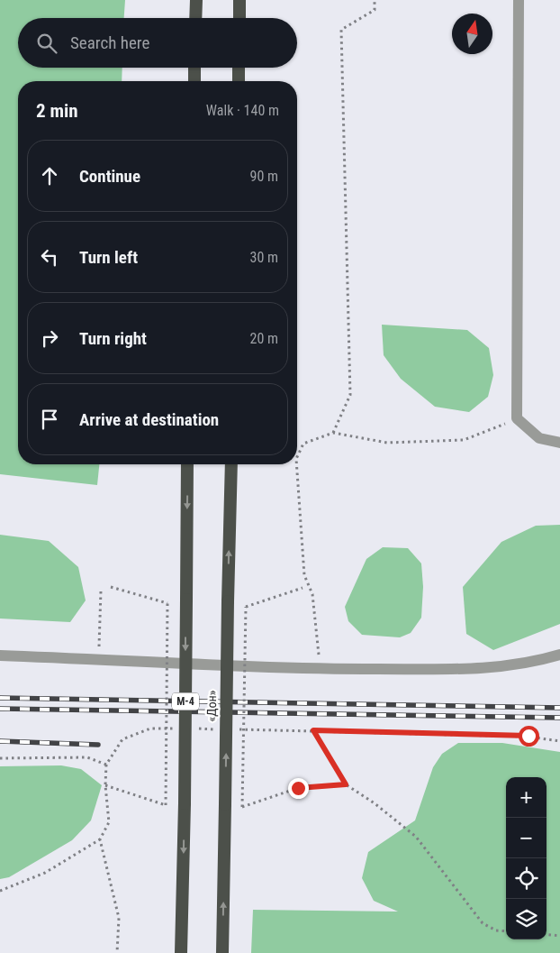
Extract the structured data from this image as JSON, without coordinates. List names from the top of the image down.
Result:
{
  "streets": {
    "highway": ["М-4", "«Дон»"]
  },
  "north": "top",
  "page": {
    "search": "Search here",
    "heading": ["2 min", "Walk · 140 m"],
    "list": [
      ["Continue", "90 m"],
      ["Turn left", "30 m"],
      ["Turn right", "20 m"],
      "Arrive at destination"
    ],
    "map_buttons": ["+", "−"]
  }
}
